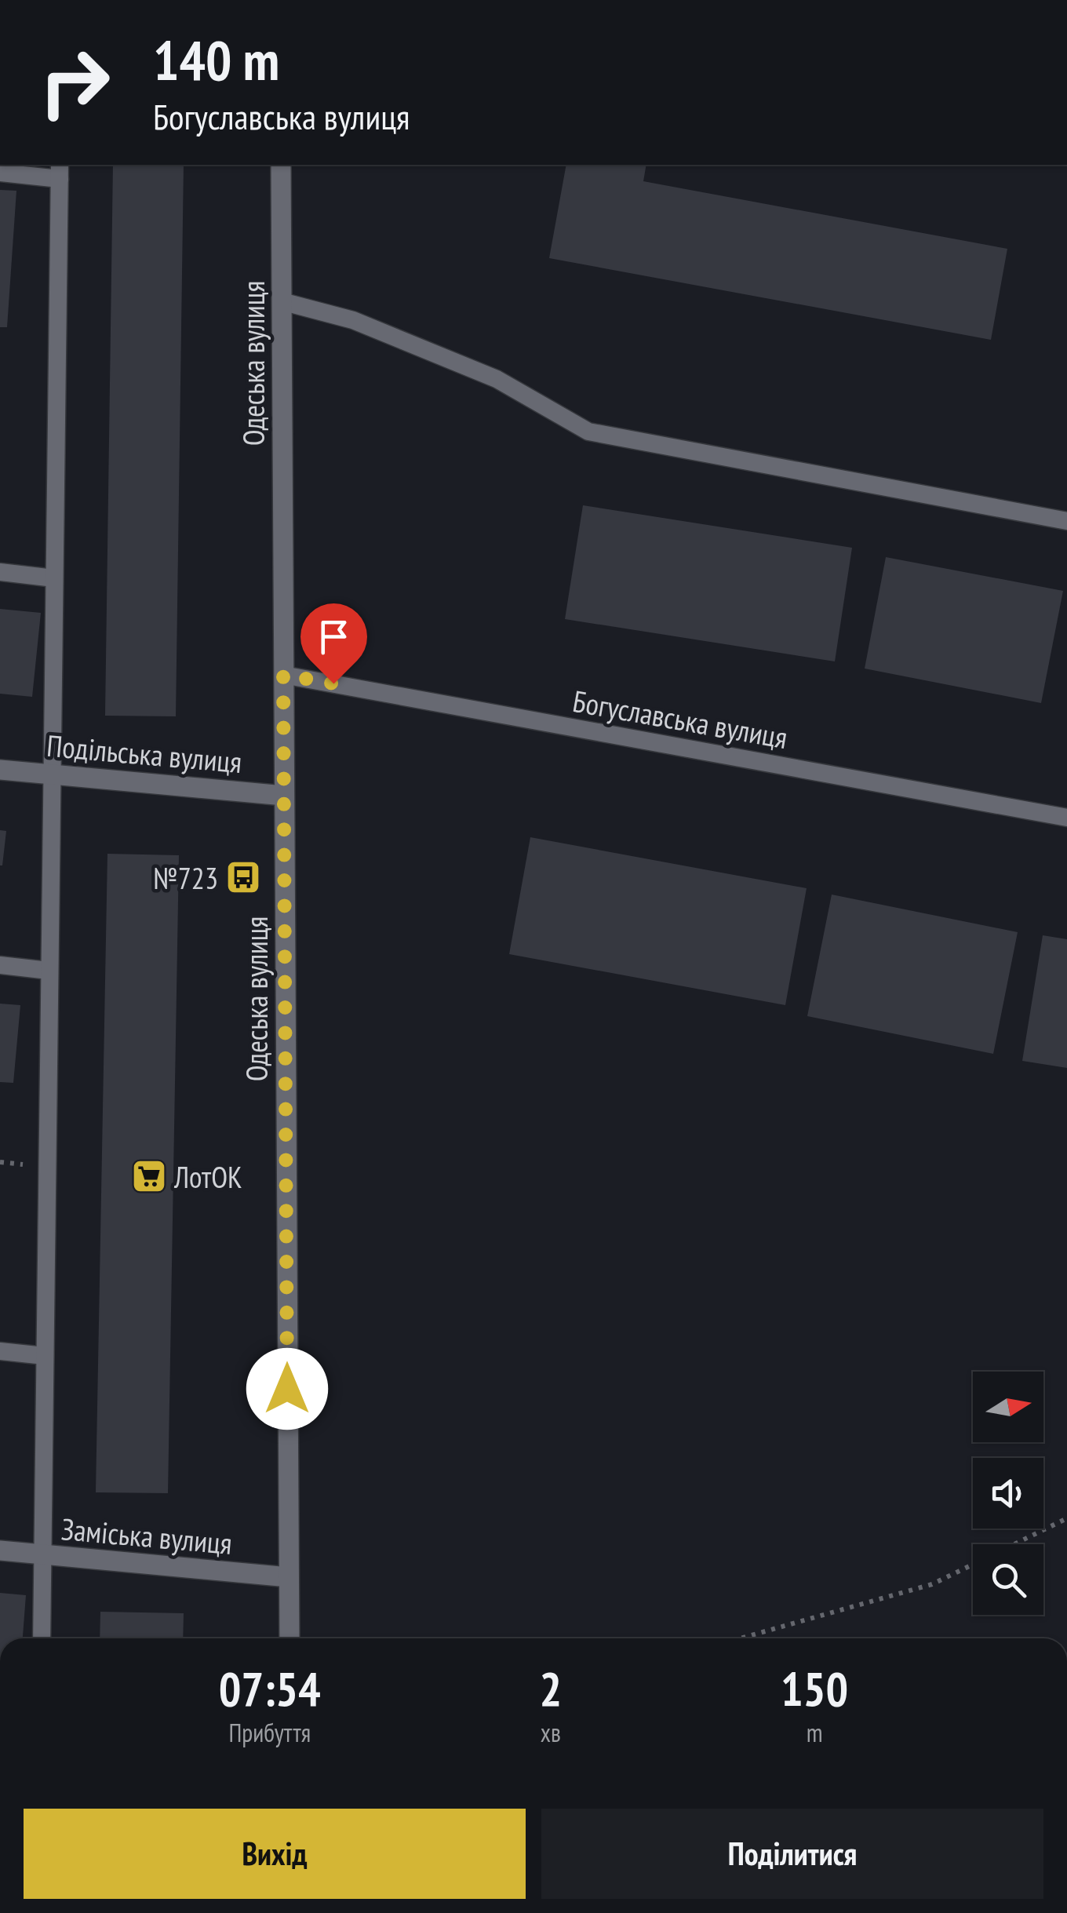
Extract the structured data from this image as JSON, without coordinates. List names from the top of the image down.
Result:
{
  "streets": {
    "street": ["Одеська вулиця", "Подільська вулиця", "Заміська вулиця"],
    "lane": ["Богуславська вулиця"]
  },
  "crossings": [
    ["Одеська вулиця", "Богуславська вулиця"],
    ["Одеська вулиця", "Подільська вулиця"],
    ["Одеська вулиця", "Заміська вулиця"]
  ],
  "places": {
    "bus stop": ["№723"],
    "supermarket": ["ЛотОК"]
  },
  "north": "right",
  "page": {
    "turn": ["140 m", "Богуславська вулиця"],
    "eta": [
      "07:54",
      "Прибуття",
      "2",
      "хв",
      "150",
      "m"
    ],
    "buttons": ["Вихід", "Поділитися"]
  }
}
